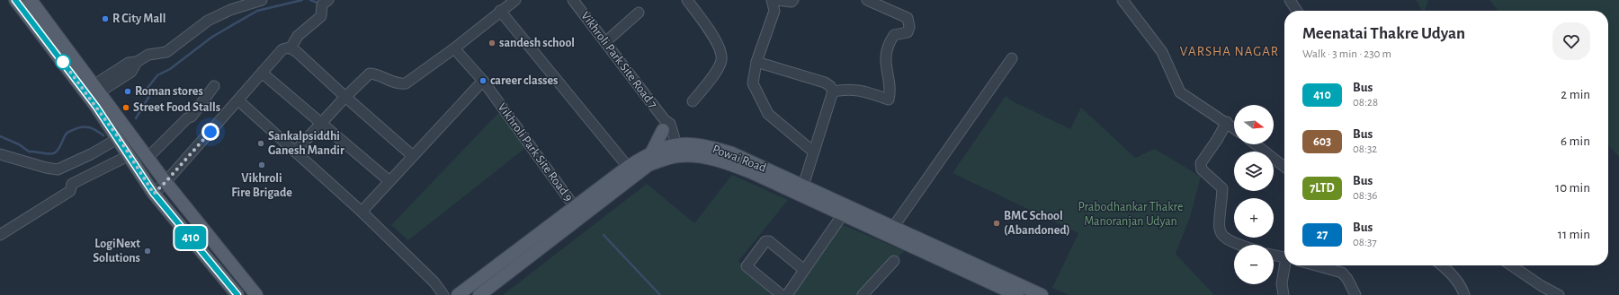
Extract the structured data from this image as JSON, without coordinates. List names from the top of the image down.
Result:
{
  "streets": {
    "main road": ["Powai Road"],
    "street": ["Vikhroli Park Site Road 7", "Vikhroli Park Site Road 9"]
  },
  "crossings": [
    ["Vikhroli Park Site Road 7", "Powai Road"],
    ["Vikhroli Park Site Road 9", "Powai Road"]
  ],
  "districts": ["VARSHA NAGAR"],
  "parks": ["Prabodhankar Thakre Manoranjan Udyan"],
  "places": [
    "R City Mall",
    "sandesh school",
    "career classes",
    "Roman stores",
    "Street Food Stalls",
    "Sankalpsiddhi Ganesh Mandir",
    "Vikhroli Fire Brigade",
    "BMC School (Abandoned)",
    "LogiNext Solutions"
  ],
  "lines": ["bus line 410"],
  "north": "right",
  "page": {
    "on_map": "410",
    "heading": ["Meenatai Thakre Udyan", "Walk · 3 min · 230 m"],
    "list": [
      {
        "mark": "410",
        "name": "Bus",
        "note": "08:28",
        "value": "2 min"
      },
      {
        "mark": "603",
        "name": "Bus",
        "note": "08:32",
        "value": "6 min"
      },
      {
        "mark": "7LTD",
        "name": "Bus",
        "note": "08:36",
        "value": "10 min"
      },
      {
        "mark": "27",
        "name": "Bus",
        "note": "08:37",
        "value": "11 min"
      }
    ],
    "map_buttons": ["+", "−"]
  }
}
